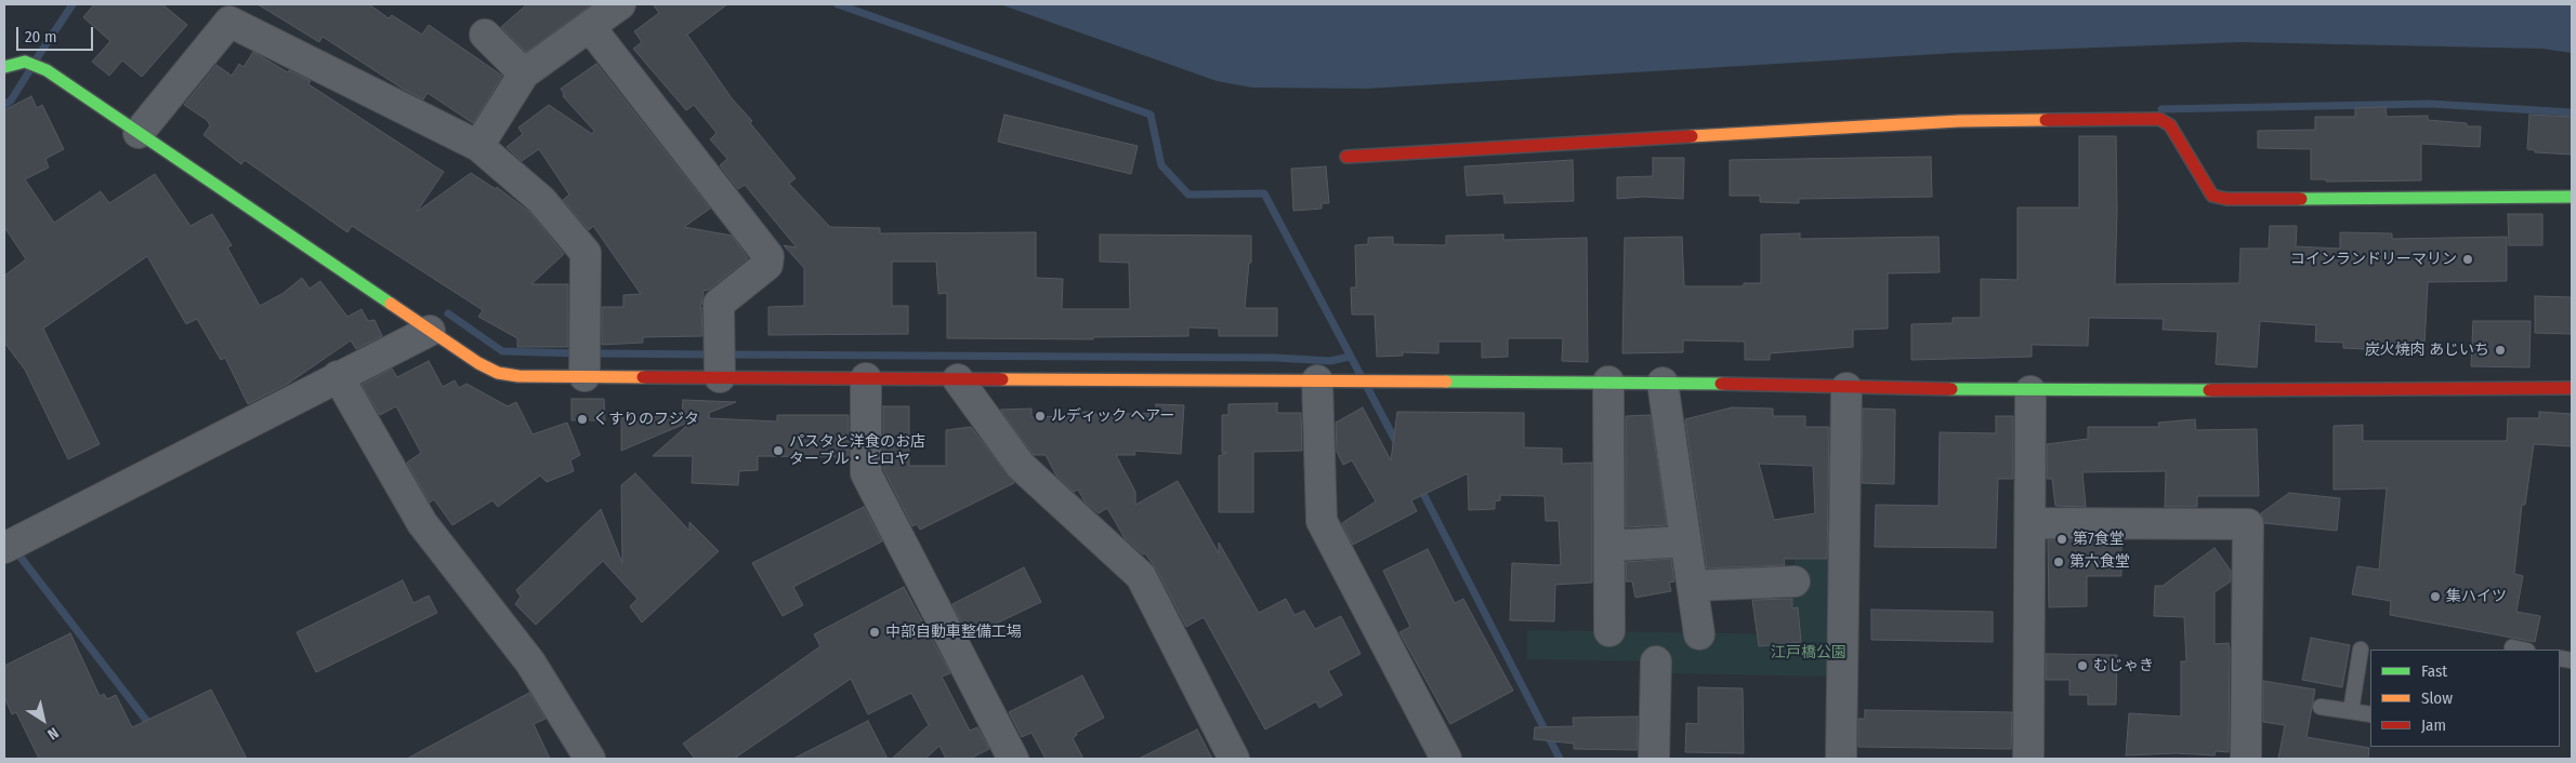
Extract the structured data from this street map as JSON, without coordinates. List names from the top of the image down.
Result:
{
  "parks": ["江戸橋公園"],
  "places": [
    "コインランドリーマリン",
    "炭火焼肉 あじいち",
    "ルディック ヘアー",
    "くすりのフジタ",
    "パスタと洋食のお店 ターブル・ヒロヤ",
    "第7食堂",
    "第六食堂",
    "集ハイツ",
    "中部自動車整備工場",
    "むじゃき"
  ],
  "legend": ["Fast", "Slow", "Jam"],
  "scale_bar": "20 m",
  "north": "bottom right"
}
